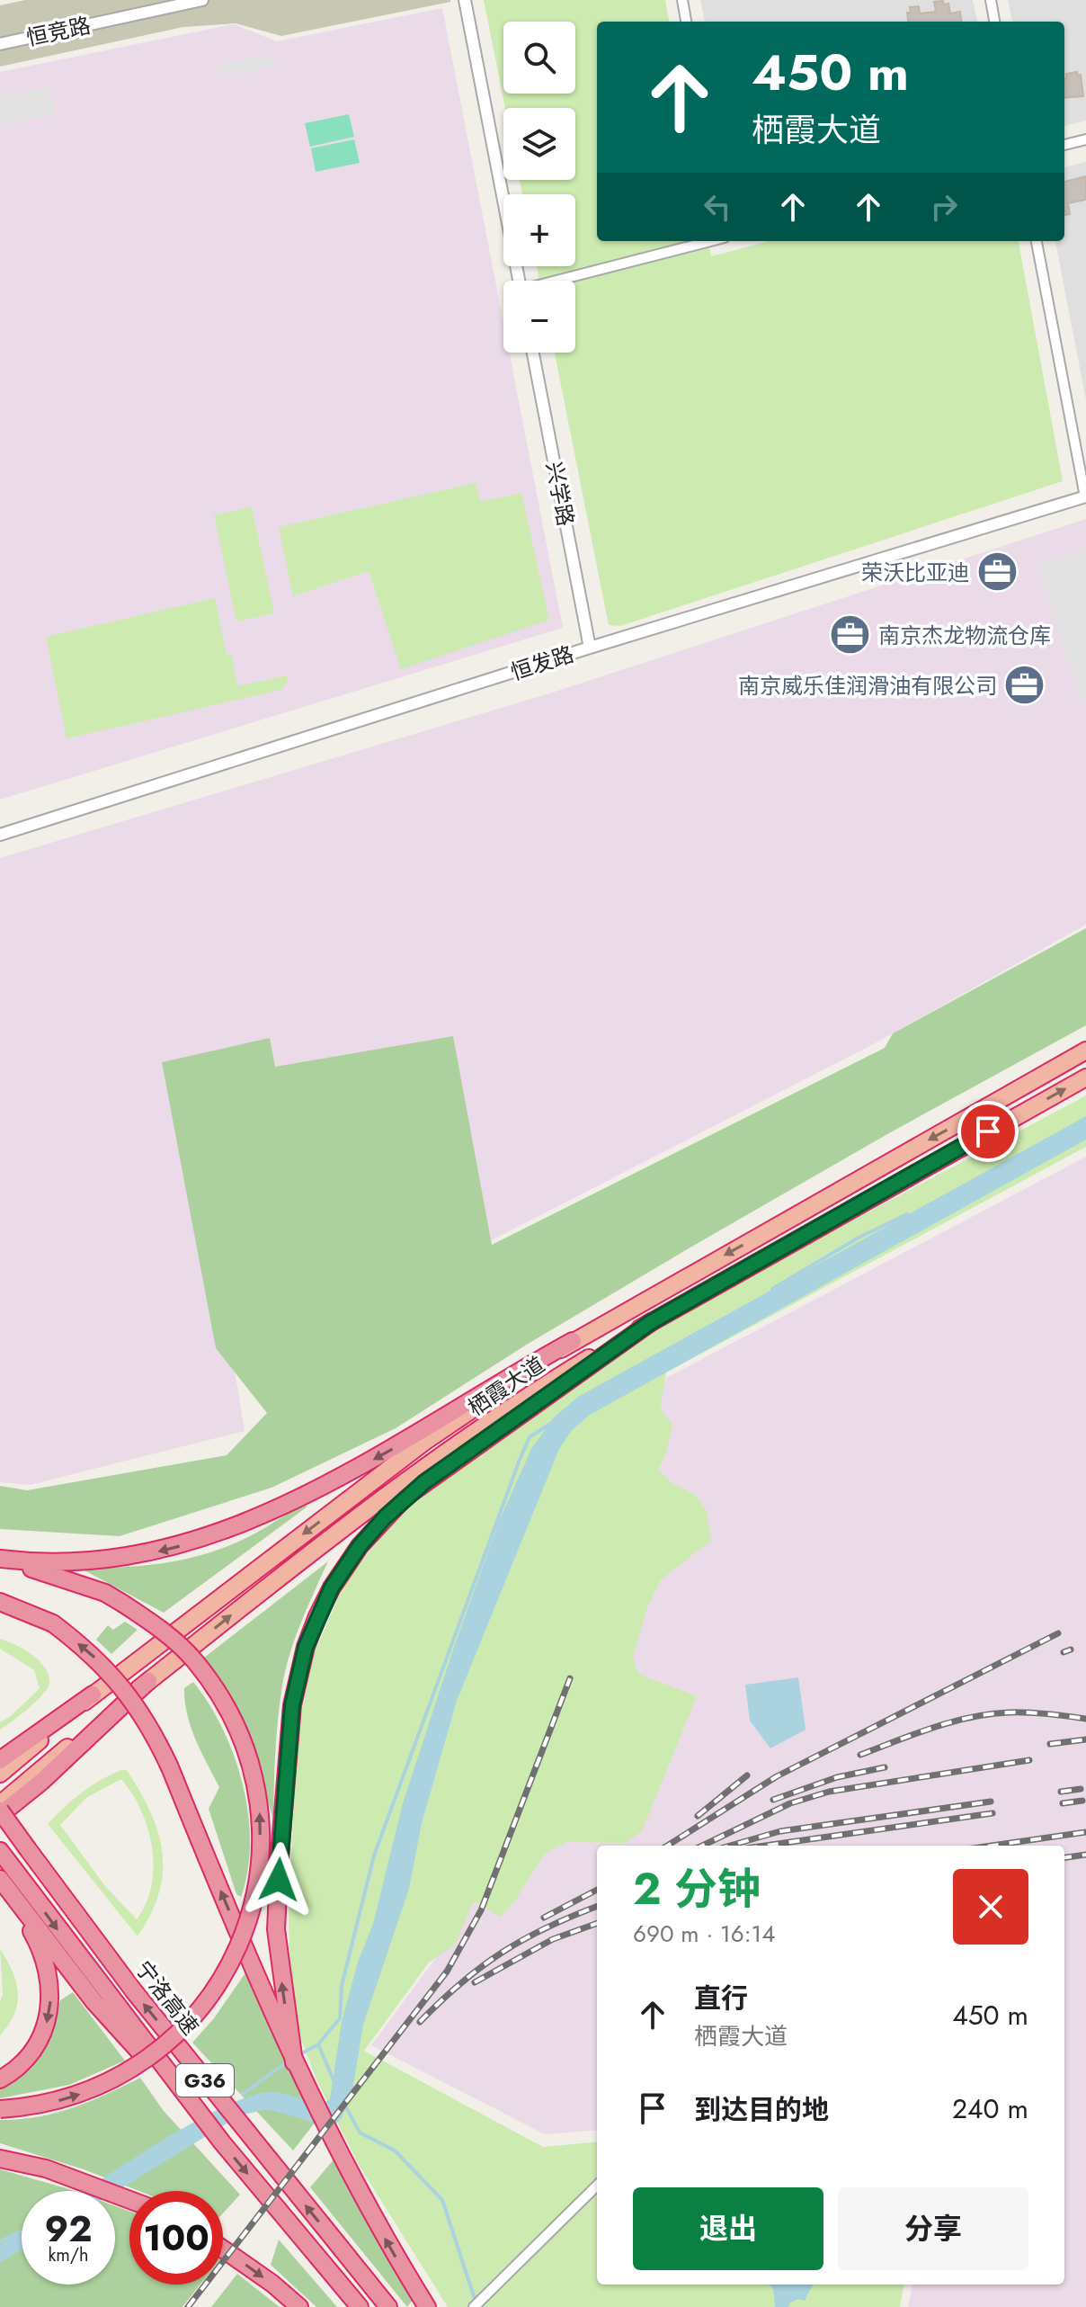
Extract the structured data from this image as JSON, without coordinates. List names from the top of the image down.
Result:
{
  "streets": {
    "highway": ["栖霞大道", "宁洛高速", "G36"],
    "street": ["恒竞路", "兴学路", "恒发路"]
  },
  "crossings": [
    ["兴学路", "恒发路"]
  ],
  "places": {
    "office": ["荣沃比亚迪", "南京杰龙物流仓库", "南京威乐佳润滑油有限公司"]
  },
  "page": {
    "map_buttons": ["+", "−"],
    "turn": ["450 m", "栖霞大道"],
    "heading": ["2 分钟", "690 m · 16:14"],
    "list": [
      {
        "name": "直行",
        "note": "栖霞大道",
        "value": "450 m"
      },
      {
        "name": "到达目的地",
        "value": "240 m"
      }
    ],
    "buttons": ["退出", "分享"],
    "speed": "92 km/h",
    "limit": "100"
  }
}
